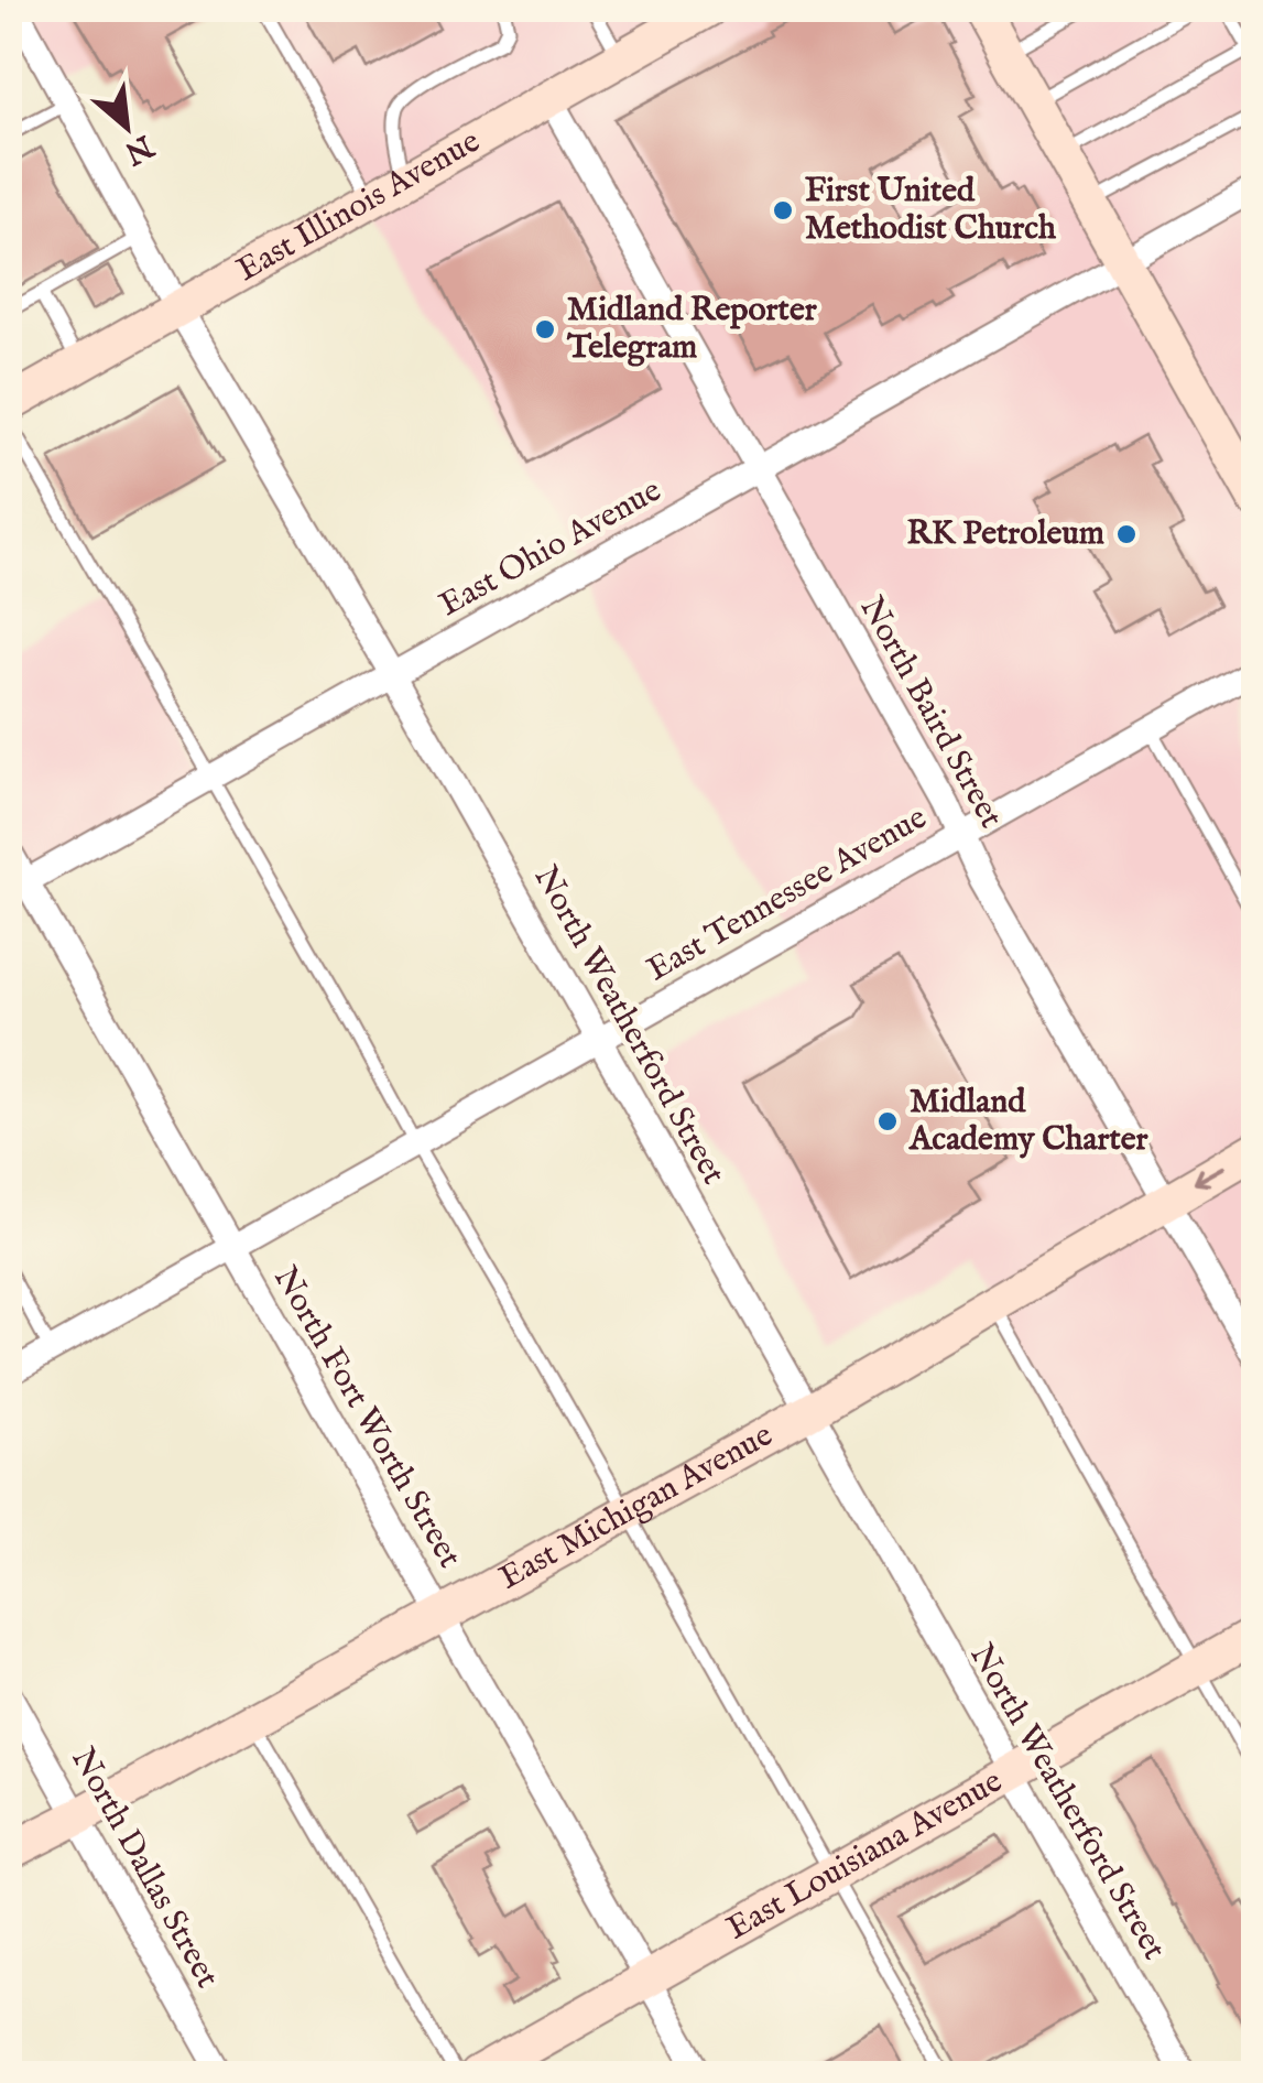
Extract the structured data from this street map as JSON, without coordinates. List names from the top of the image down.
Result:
{
  "streets": {
    "street": [
      "East Illinois Avenue",
      "East Ohio Avenue",
      "North Baird Street",
      "East Tennessee Avenue",
      "North Weatherford Street",
      "North Fort Worth Street",
      "East Michigan Avenue",
      "East Louisiana Avenue",
      "North Dallas Street"
    ]
  },
  "crossings": [
    ["East Illinois Avenue", "North Baird Street"],
    ["East Illinois Avenue", "North Weatherford Street"],
    ["East Ohio Avenue", "North Baird Street"],
    ["East Ohio Avenue", "North Weatherford Street"],
    ["East Ohio Avenue", "North Fort Worth Street"],
    ["North Baird Street", "East Tennessee Avenue"],
    ["North Baird Street", "East Michigan Avenue"],
    ["East Tennessee Avenue", "North Weatherford Street"],
    ["East Tennessee Avenue", "North Fort Worth Street"],
    ["North Weatherford Street", "East Michigan Avenue"],
    ["North Weatherford Street", "East Louisiana Avenue"],
    ["North Fort Worth Street", "East Michigan Avenue"],
    ["North Fort Worth Street", "East Louisiana Avenue"],
    ["East Michigan Avenue", "North Dallas Street"]
  ],
  "places": [
    "First United Methodist Church",
    "Midland Reporter Telegram",
    "RK Petroleum",
    "Midland Academy Charter"
  ],
  "north": "bottom right"
}
